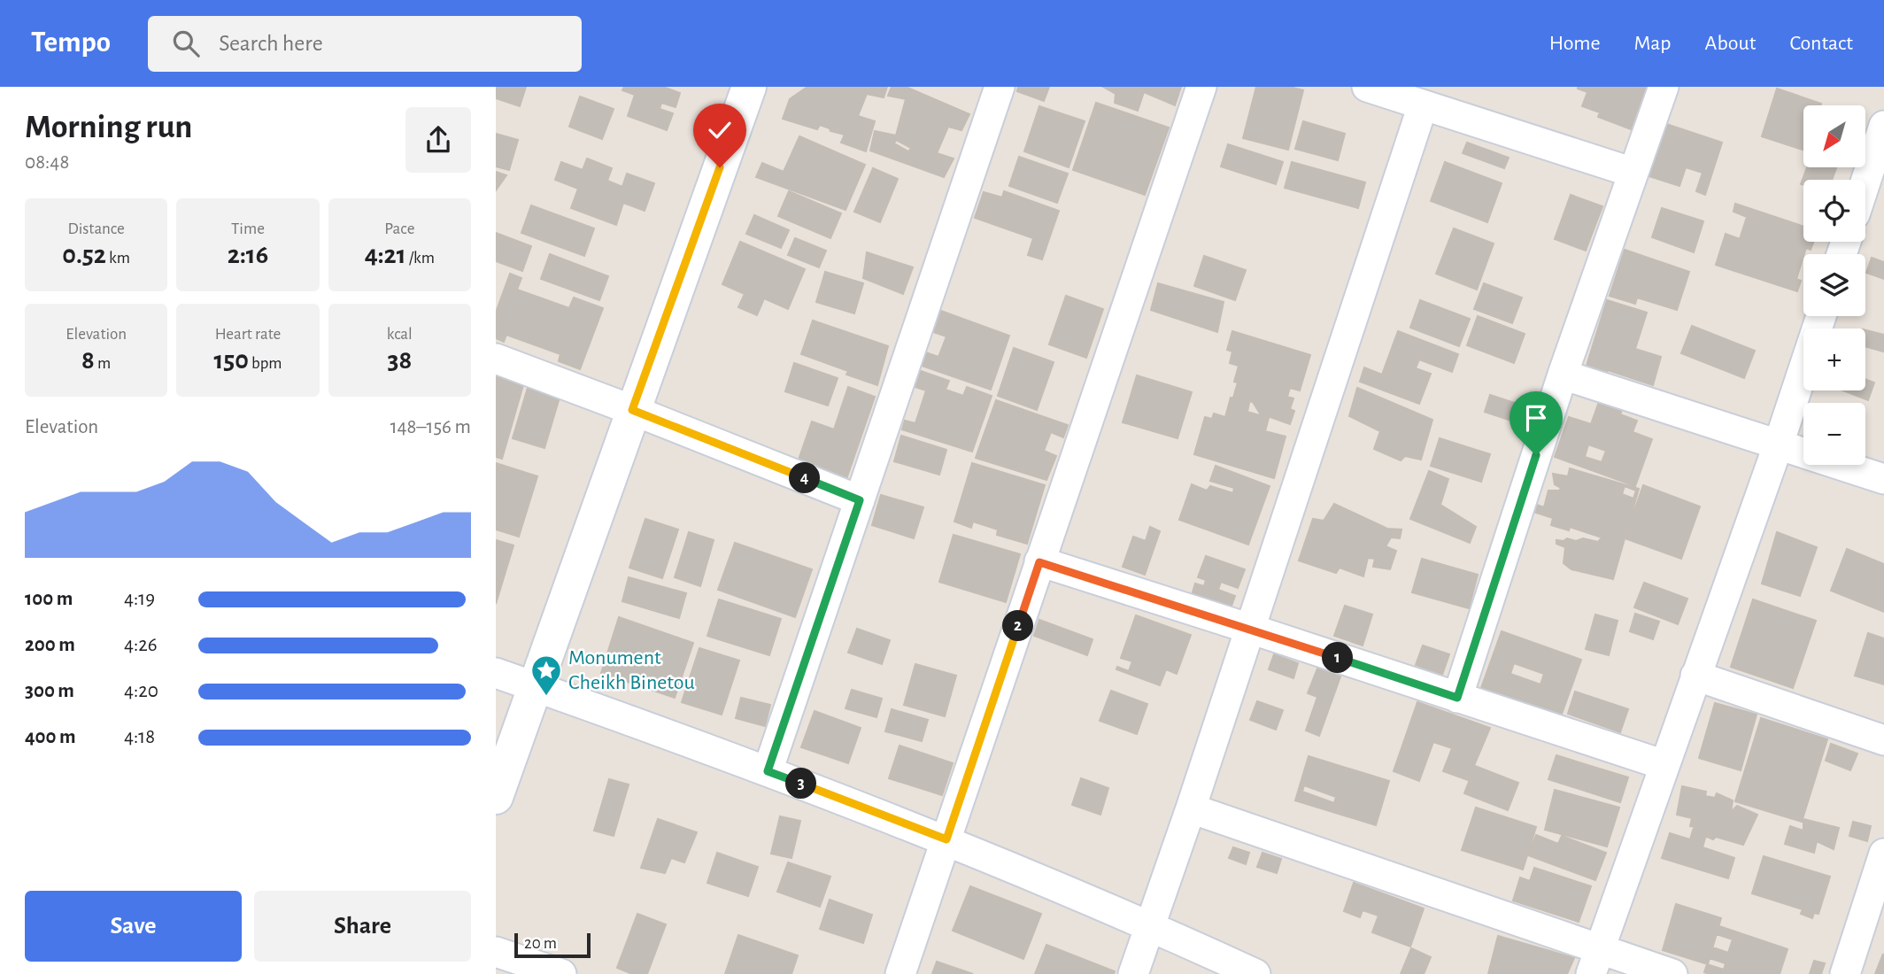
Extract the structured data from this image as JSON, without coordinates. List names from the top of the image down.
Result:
{
  "places": {
    "place": ["Monument Cheikh Binetou"]
  },
  "scale_bar": "20 m",
  "north": "bottom left",
  "page": {
    "header": "Tempo",
    "search": "Search here",
    "nav": [
      "Home",
      "Map",
      "About",
      "Contact"
    ],
    "heading": ["Morning run", "08:48"],
    "map_buttons": ["+", "−"],
    "stats": [
      ["Distance", "0.52 km"],
      ["Time", "2:16"],
      ["Pace", "4:21 /km"],
      ["Elevation", "8 m"],
      ["Heart rate", "150 bpm"],
      ["kcal", "38"]
    ],
    "chart": ["Elevation", "148–156 m"],
    "pins": [
      "4",
      "2",
      "1",
      "3"
    ],
    "list": [
      {
        "name": "100 m",
        "note": "4:19"
      },
      {
        "name": "200 m",
        "note": "4:26"
      },
      {
        "name": "300 m",
        "note": "4:20"
      },
      {
        "name": "400 m",
        "note": "4:18"
      }
    ],
    "buttons": ["Save", "Share"],
    "scale": "20 m"
  }
}
